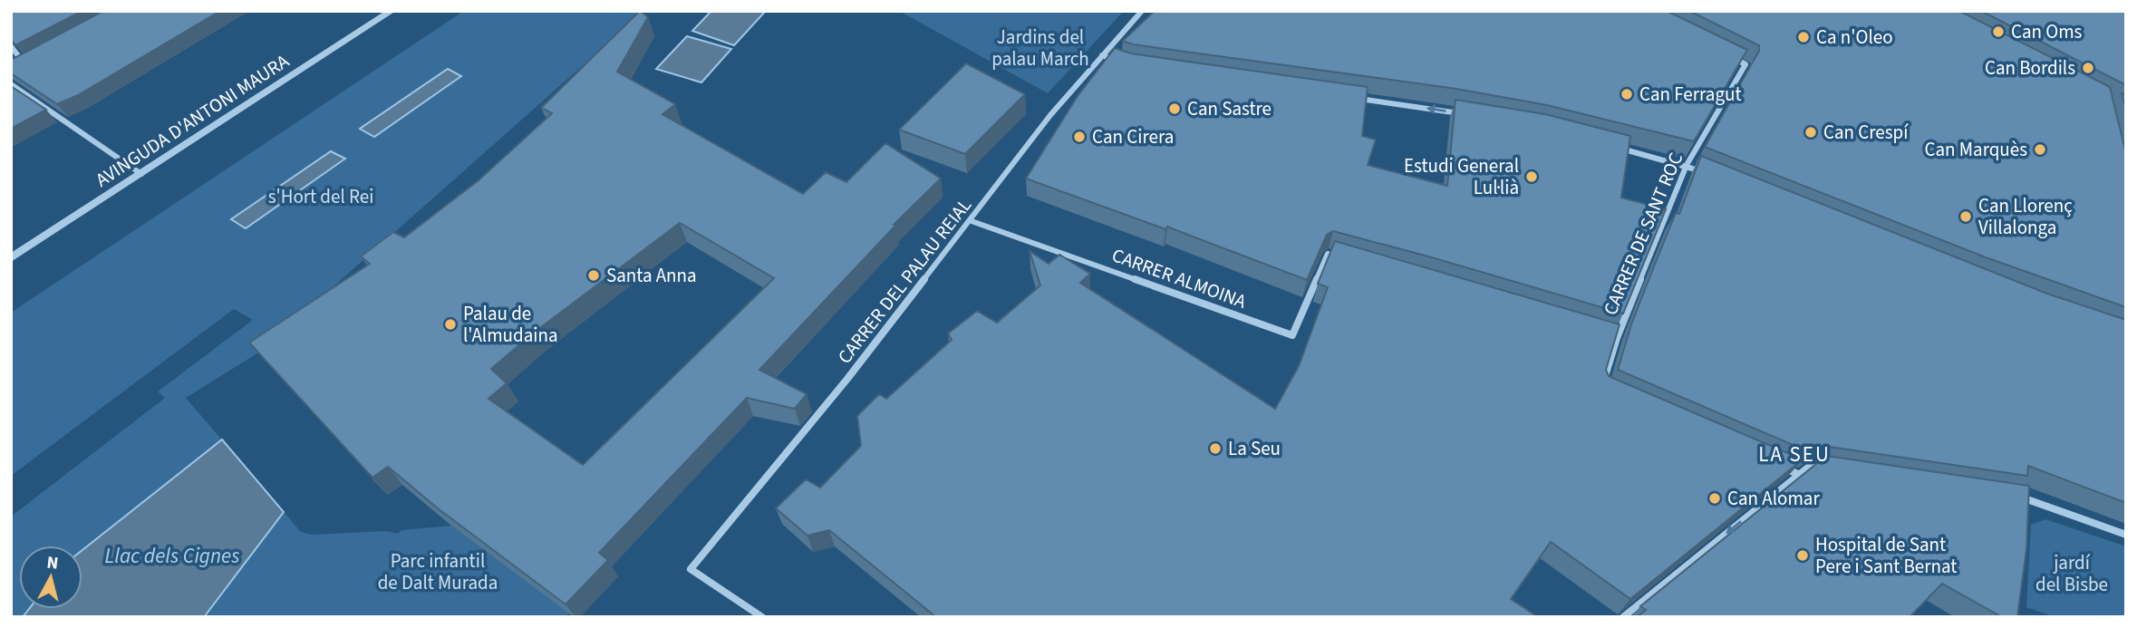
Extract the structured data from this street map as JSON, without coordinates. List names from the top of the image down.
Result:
{
  "streets": {
    "street": [
      "AVINGUDA D'ANTONI MAURA",
      "CARRER DE SANT ROC",
      "CARRER ALMOINA",
      "CARRER DEL PALAU REIAL"
    ]
  },
  "crossings": [
    ["CARRER ALMOINA", "CARRER DEL PALAU REIAL"]
  ],
  "districts": ["LA SEU"],
  "water": ["Llac dels Cignes"],
  "parks": [
    "Jardins del palau March",
    "s'Hort del Rei",
    "Parc infantil de Dalt Murada",
    "jardí del Bisbe"
  ],
  "places": [
    "Can Oms",
    "Ca n'Oleo",
    "Can Bordils",
    "Can Ferragut",
    "Can Sastre",
    "Can Crespí",
    "Can Cirera",
    "Can Marquès",
    "Estudi General Lul·lià",
    "Can Llorenç Villalonga",
    "Santa Anna",
    "Palau de l'Almudaina",
    "La Seu",
    "Can Alomar",
    "Hospital de Sant Pere i Sant Bernat"
  ],
  "north": "top"
}
